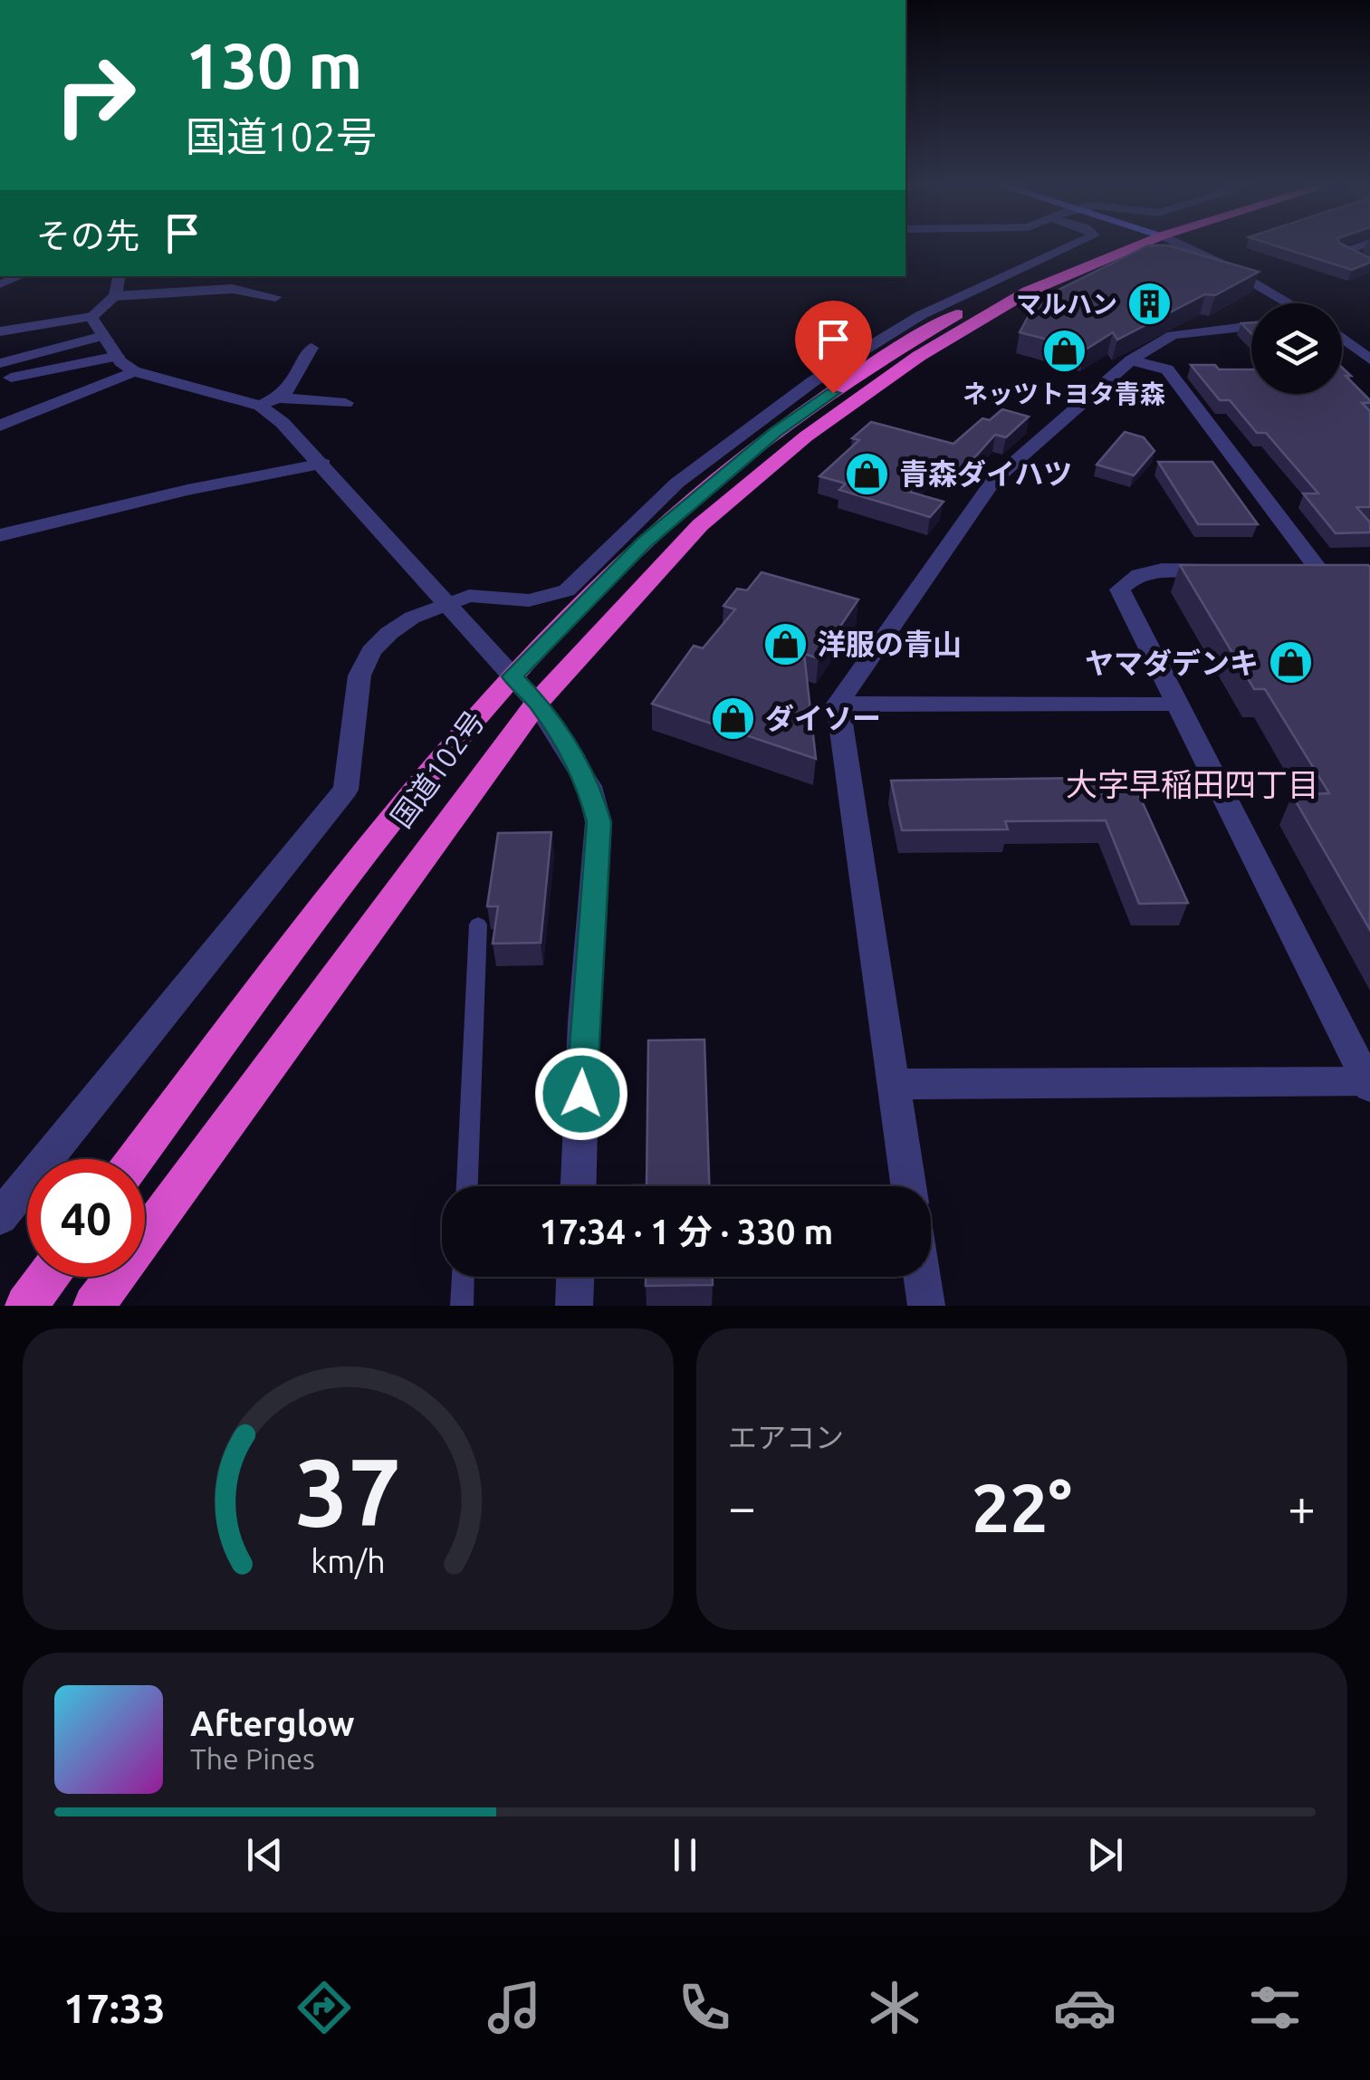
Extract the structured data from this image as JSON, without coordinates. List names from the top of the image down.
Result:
{
  "streets": {
    "highway": ["国道102号"]
  },
  "districts": ["大字早稲田四丁目"],
  "places": {
    "building": ["マルハン"],
    "shop": [
      "ネッツトヨタ青森",
      "青森ダイハツ",
      "洋服の青山",
      "ヤマダデンキ",
      "ダイソー"
    ]
  },
  "page": {
    "turn": ["130 m", "国道102号"],
    "then": "その先",
    "limit": "40",
    "trip": "17:34 · 1 分 · 330 m",
    "tile": "エアコン",
    "heat": ["−", "22°", "+"],
    "song": ["Afterglow", "The Pines"],
    "tabs": "17:33",
    "gauge": ["37", "km/h"]
  }
}
